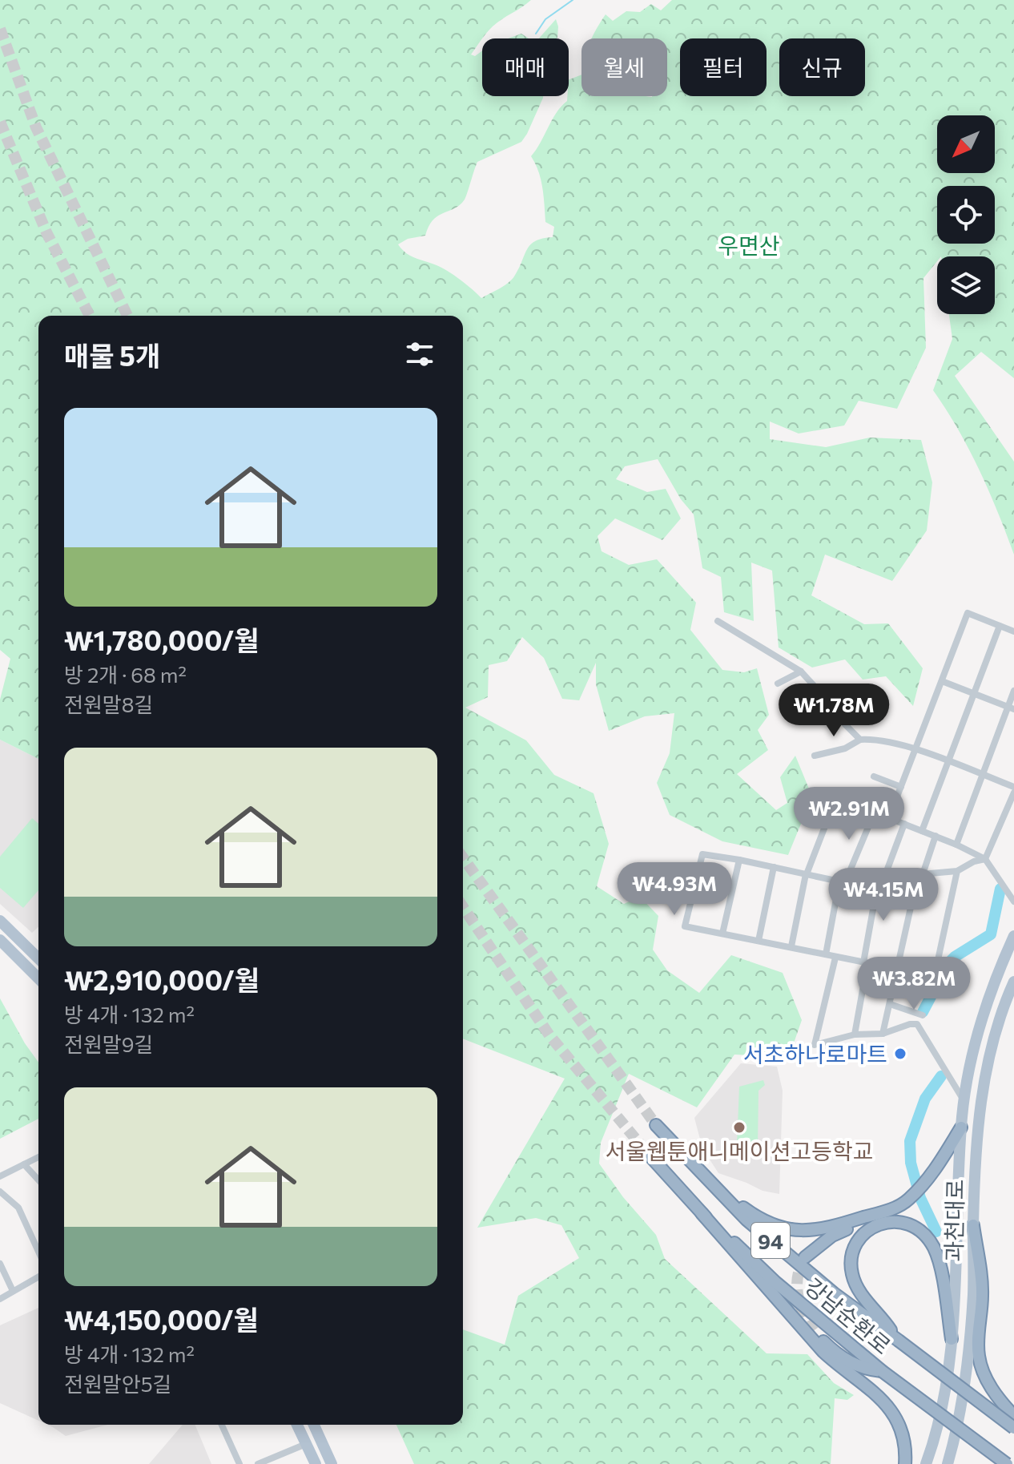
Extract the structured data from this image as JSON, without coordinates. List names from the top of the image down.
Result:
{
  "streets": {
    "highway": ["94", "강남순환로"],
    "main road": ["과천대로"]
  },
  "parks": ["우면산"],
  "places": ["서초하나로마트", "서울웹툰애니메이션고등학교"],
  "north": "bottom left",
  "page": {
    "chip": [
      "매매",
      "월세",
      "필터",
      "신규"
    ],
    "heading": "매물 5개",
    "list": [
      {
        "name": "₩1,780,000/월",
        "note": "방 2개 · 68 m² · 전원말8길"
      },
      {
        "name": "₩2,910,000/월",
        "note": "방 4개 · 132 m² · 전원말9길"
      },
      {
        "name": "₩4,150,000/월",
        "note": "방 4개 · 132 m² · 전원말안5길"
      }
    ],
    "price": [
      "₩1.78M",
      "₩2.91M",
      "₩4.93M",
      "₩4.15M",
      "₩3.82M"
    ]
  }
}
